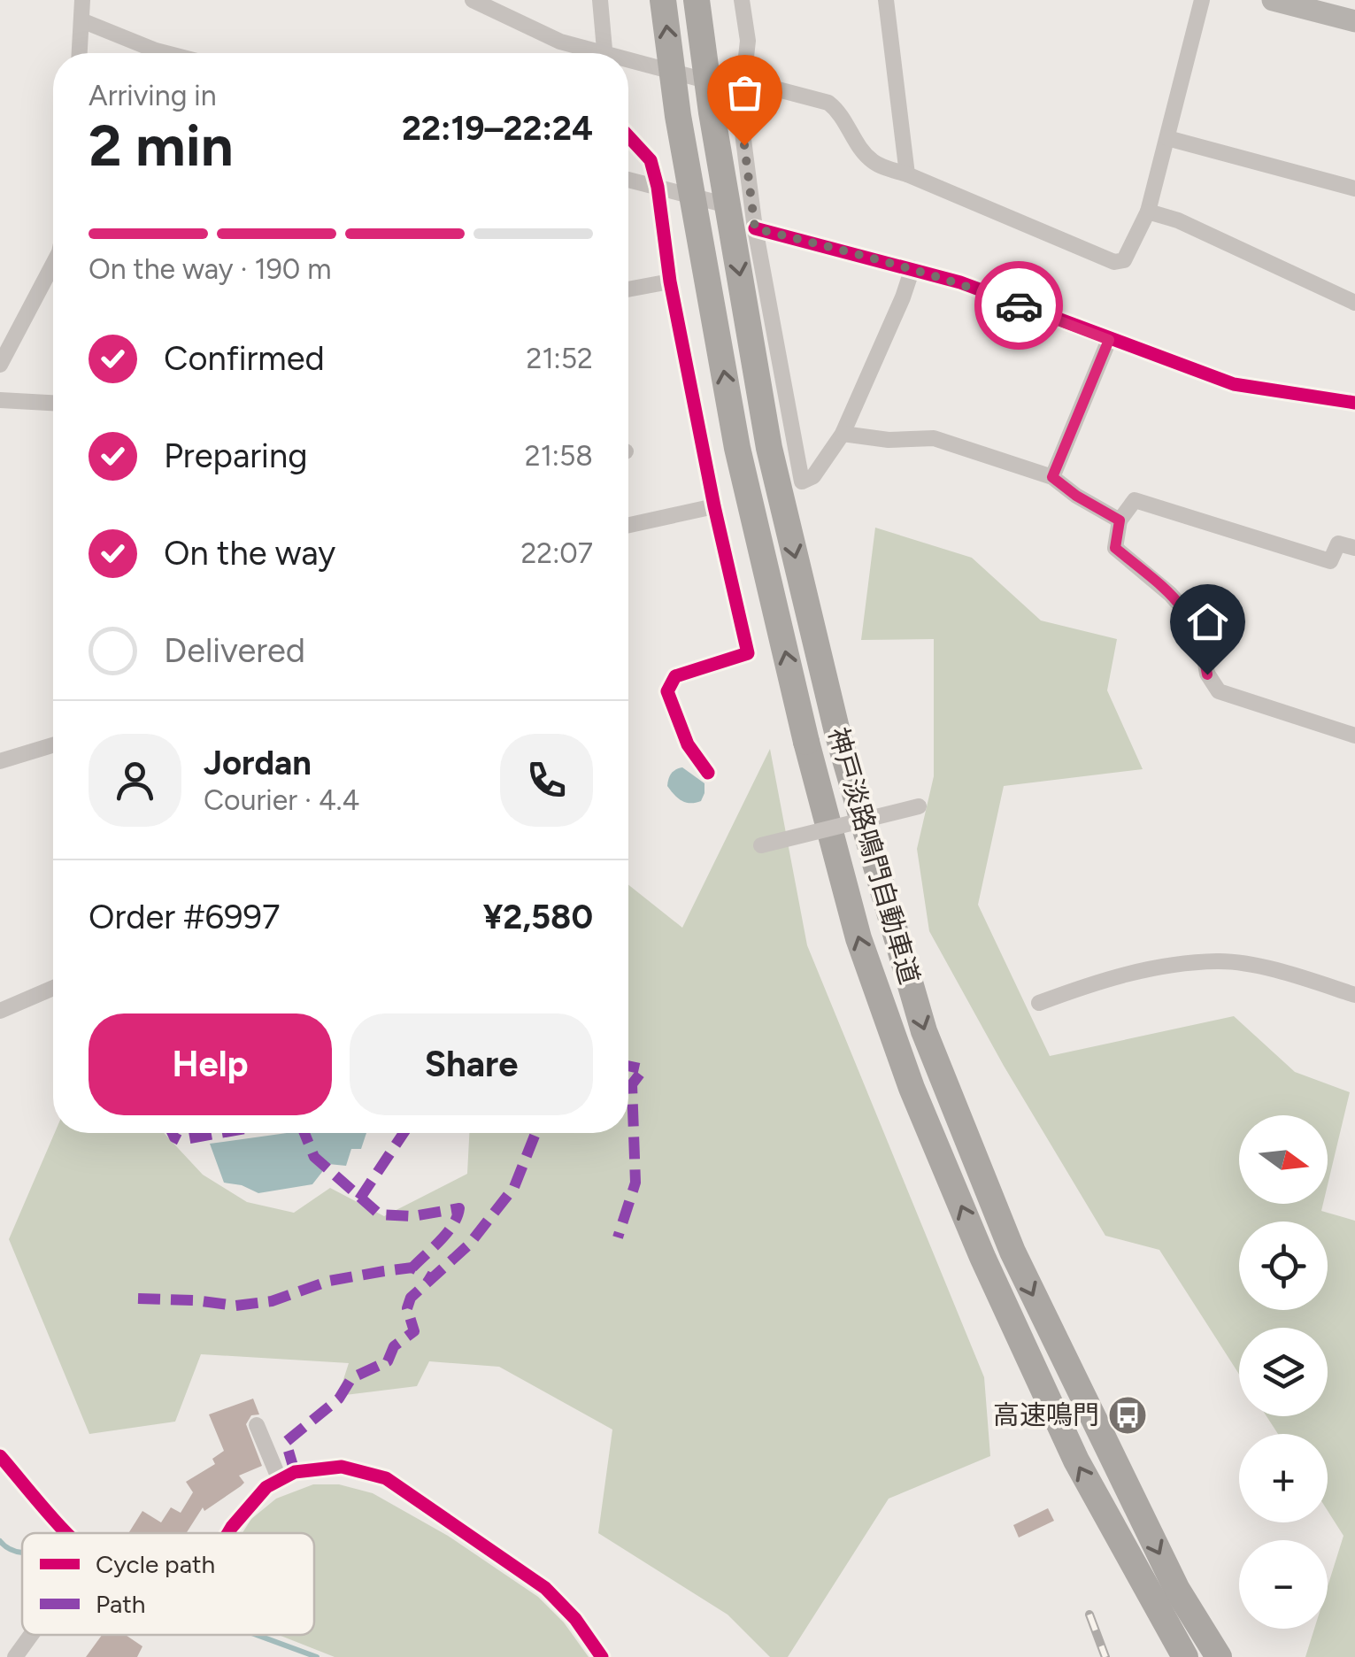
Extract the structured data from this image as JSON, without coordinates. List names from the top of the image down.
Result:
{
  "streets": {
    "highway": ["神戸淡路鳴門自動車道"]
  },
  "places": {
    "bus stop": ["高速鳴門"]
  },
  "legend": ["Cycle path", "Path"],
  "north": "right",
  "page": {
    "heading": ["2 min", "Arriving in", "22:19–22:24"],
    "panel": [
      "Jordan",
      "Courier · 4.4",
      "Order #6997",
      "¥2,580"
    ],
    "bar": "On the way · 190 m",
    "list": [
      ["Confirmed", "21:52"],
      ["Preparing", "21:58"],
      ["On the way", "22:07"],
      "Delivered"
    ],
    "buttons": ["Help", "Share"],
    "map_buttons": ["+", "−"]
  }
}
